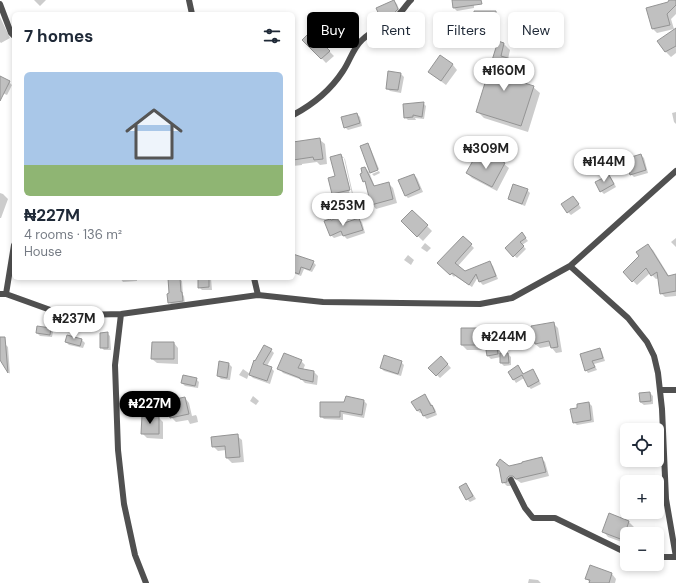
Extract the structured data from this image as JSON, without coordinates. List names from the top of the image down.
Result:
{
  "page": {
    "chip": [
      "Buy",
      "Rent",
      "Filters",
      "New"
    ],
    "heading": "7 homes",
    "price": [
      "₦160M",
      "₦309M",
      "₦144M",
      "₦253M",
      "₦237M",
      "₦244M",
      "₦227M"
    ],
    "list": [
      {
        "name": "₦227M",
        "note": "4 rooms · 136 m² · House"
      }
    ],
    "map_buttons": ["+", "−"]
  }
}
